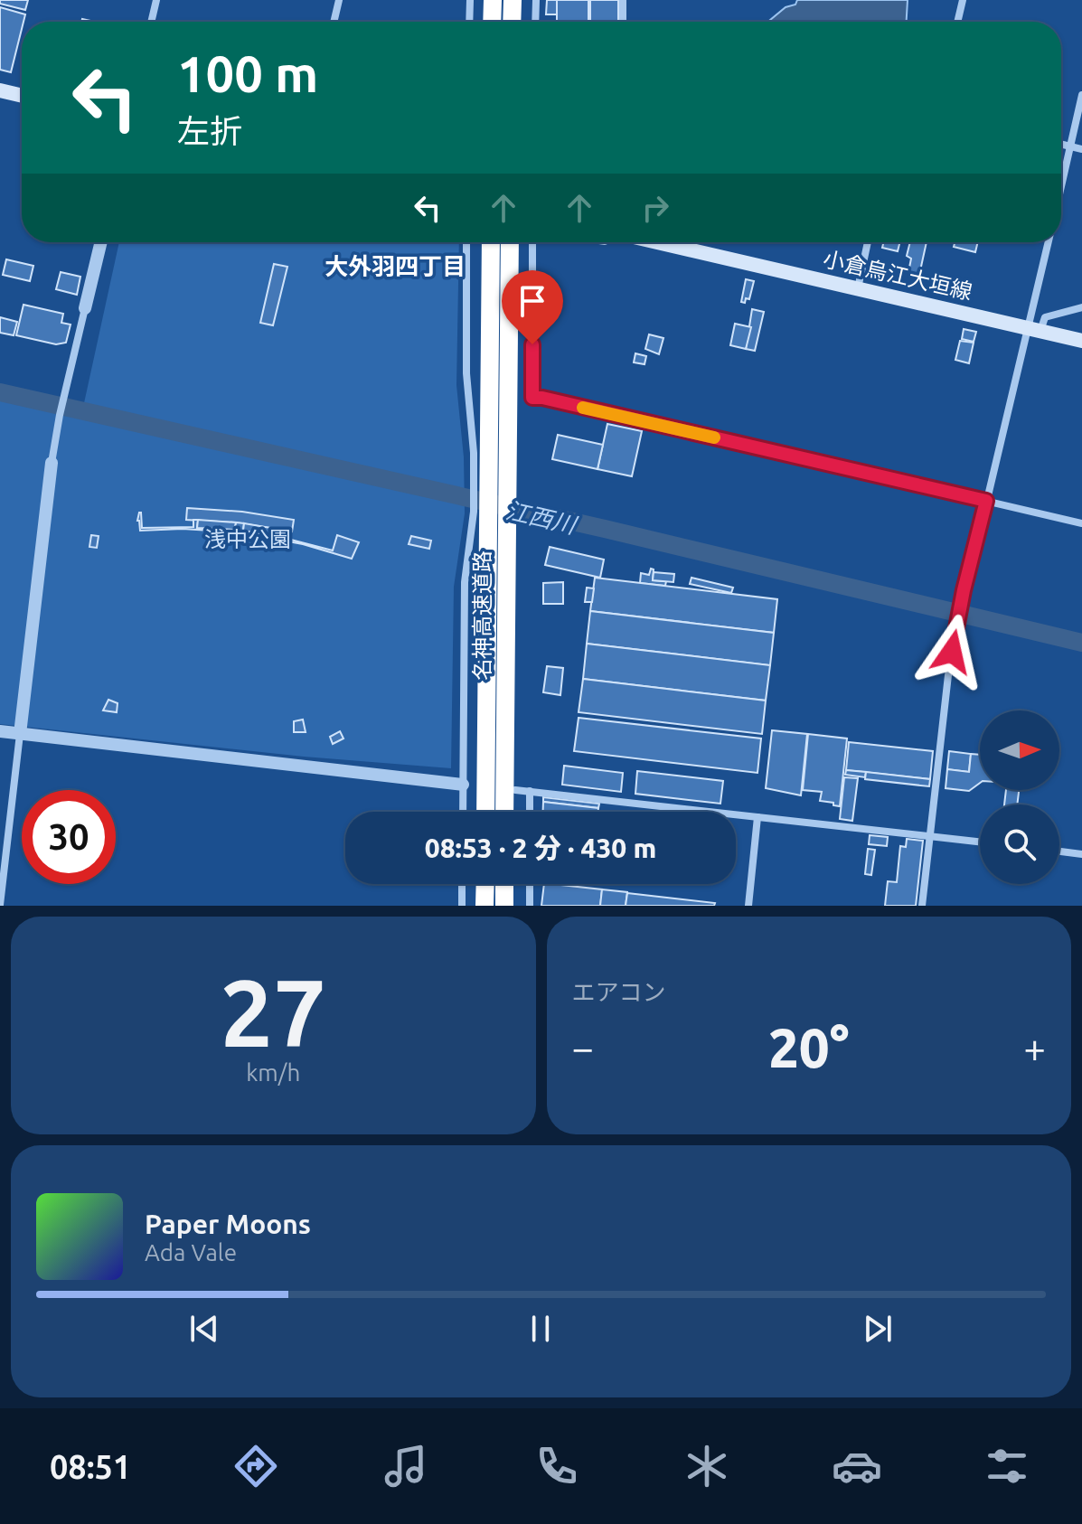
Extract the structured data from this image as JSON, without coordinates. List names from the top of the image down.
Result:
{
  "streets": {
    "highway": ["名神高速道路"],
    "main road": ["小倉烏江大垣線"]
  },
  "districts": ["大外羽四丁目"],
  "water": ["江西川"],
  "parks": ["浅中公園"],
  "north": "right",
  "page": {
    "turn": ["100 m", "左折"],
    "limit": "30",
    "trip": "08:53 · 2 分 · 430 m",
    "tile": [
      ["27", "km/h"],
      "エアコン"
    ],
    "heat": ["−", "20°", "+"],
    "song": ["Paper Moons", "Ada Vale"],
    "tabs": "08:51"
  }
}
